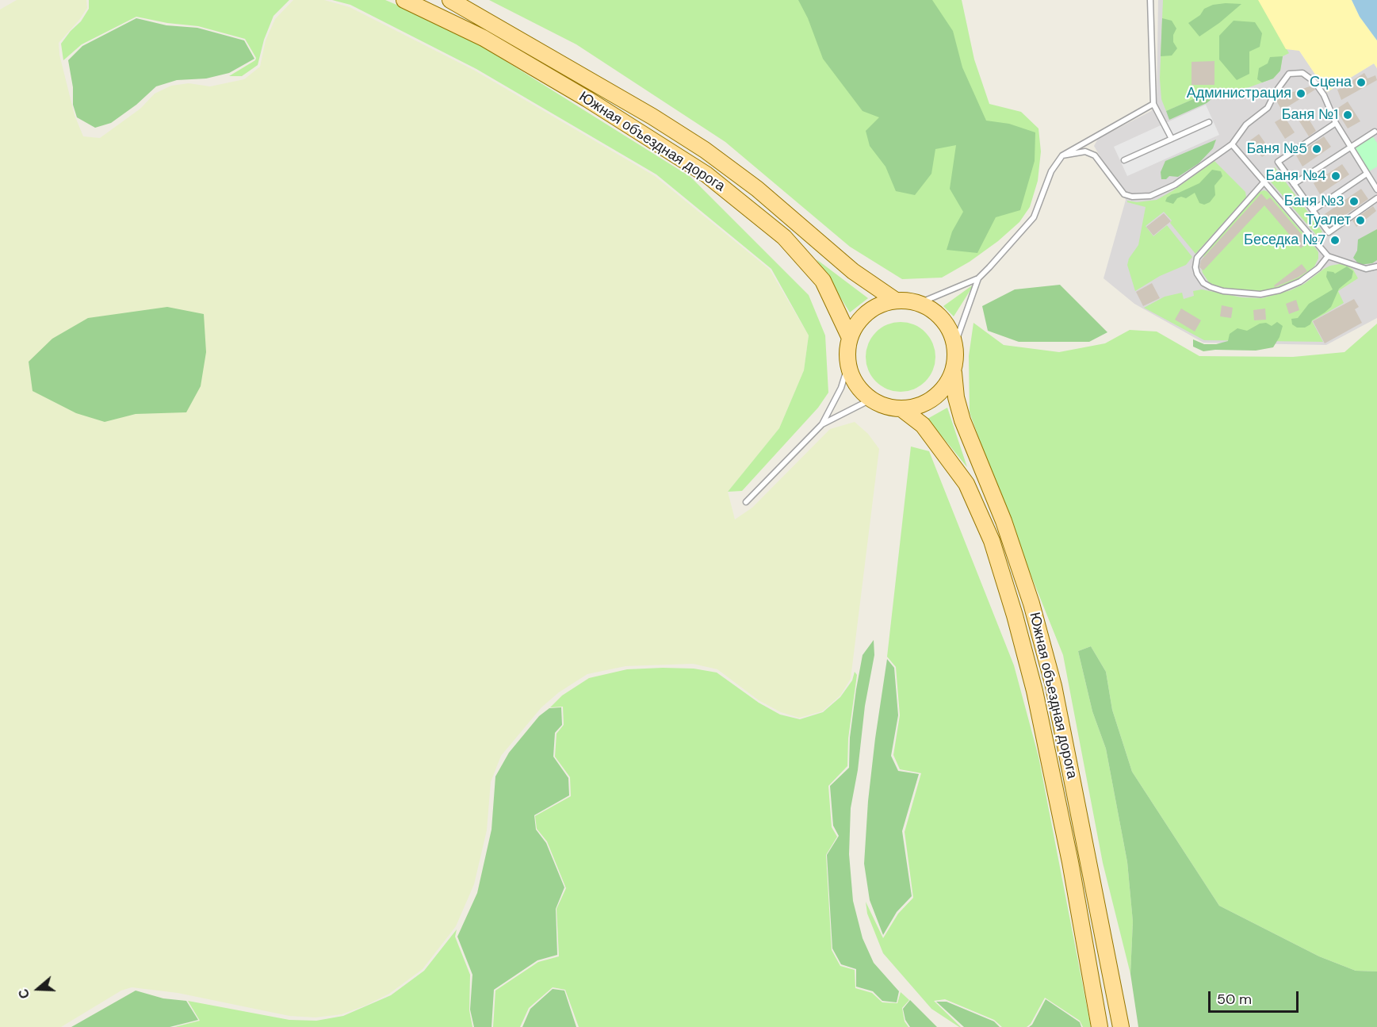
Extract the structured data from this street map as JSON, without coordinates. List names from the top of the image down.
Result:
{
  "streets": {
    "main road": ["Южная объездная дорога"]
  },
  "places": [
    "Сцена",
    "Администрация",
    "Баня №1",
    "Баня №5",
    "Баня №4",
    "Баня №3",
    "Туалет",
    "Беседка №7"
  ],
  "scale_bar": "50 m",
  "north": "left"
}
